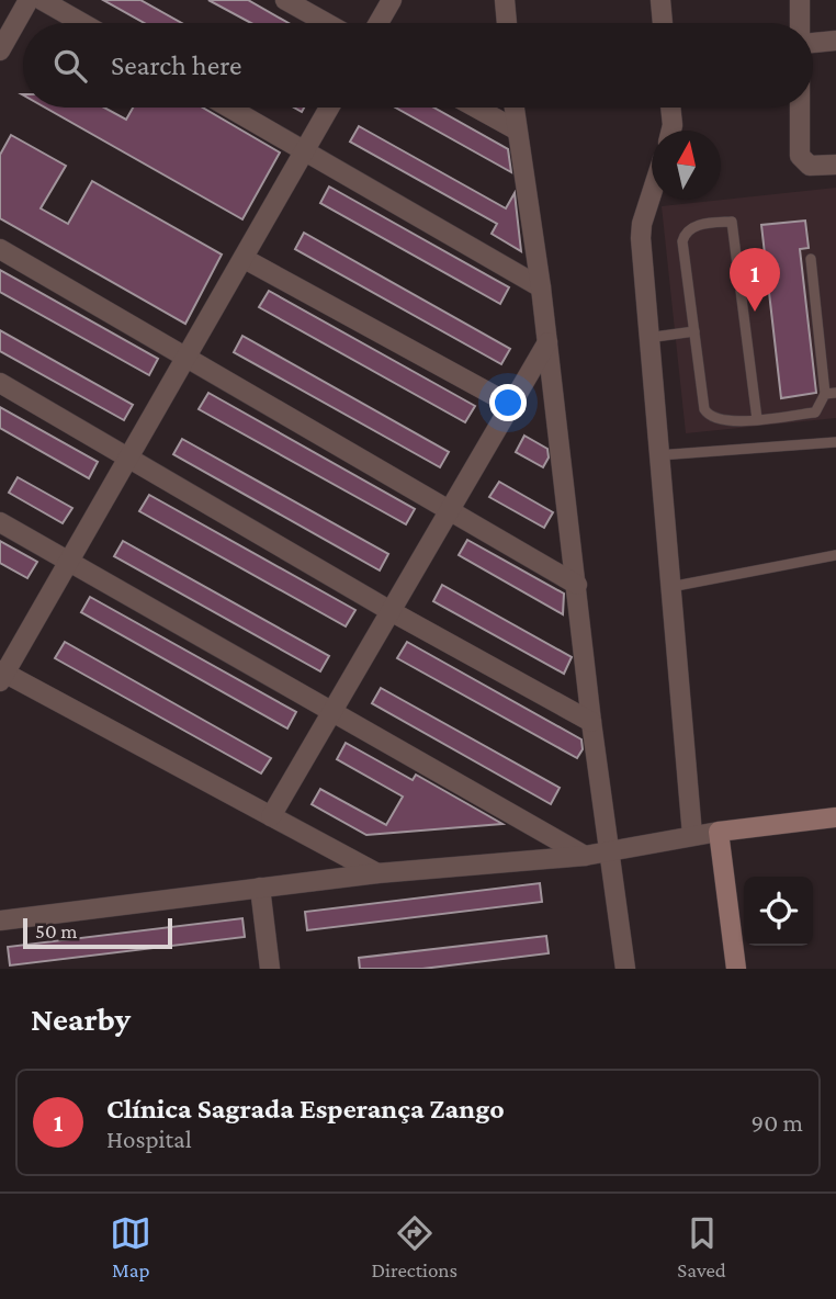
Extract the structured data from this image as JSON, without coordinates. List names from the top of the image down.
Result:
{
  "scale_bar": "50 m",
  "north": "top",
  "page": {
    "search": "Search here",
    "pins": "1",
    "scale": "50 m",
    "heading": "Nearby",
    "list": [
      {
        "mark": "1",
        "name": "Clínica Sagrada Esperança Zango",
        "note": "Hospital",
        "value": "90 m"
      }
    ],
    "nav": ["Map", "Directions", "Saved"]
  }
}
